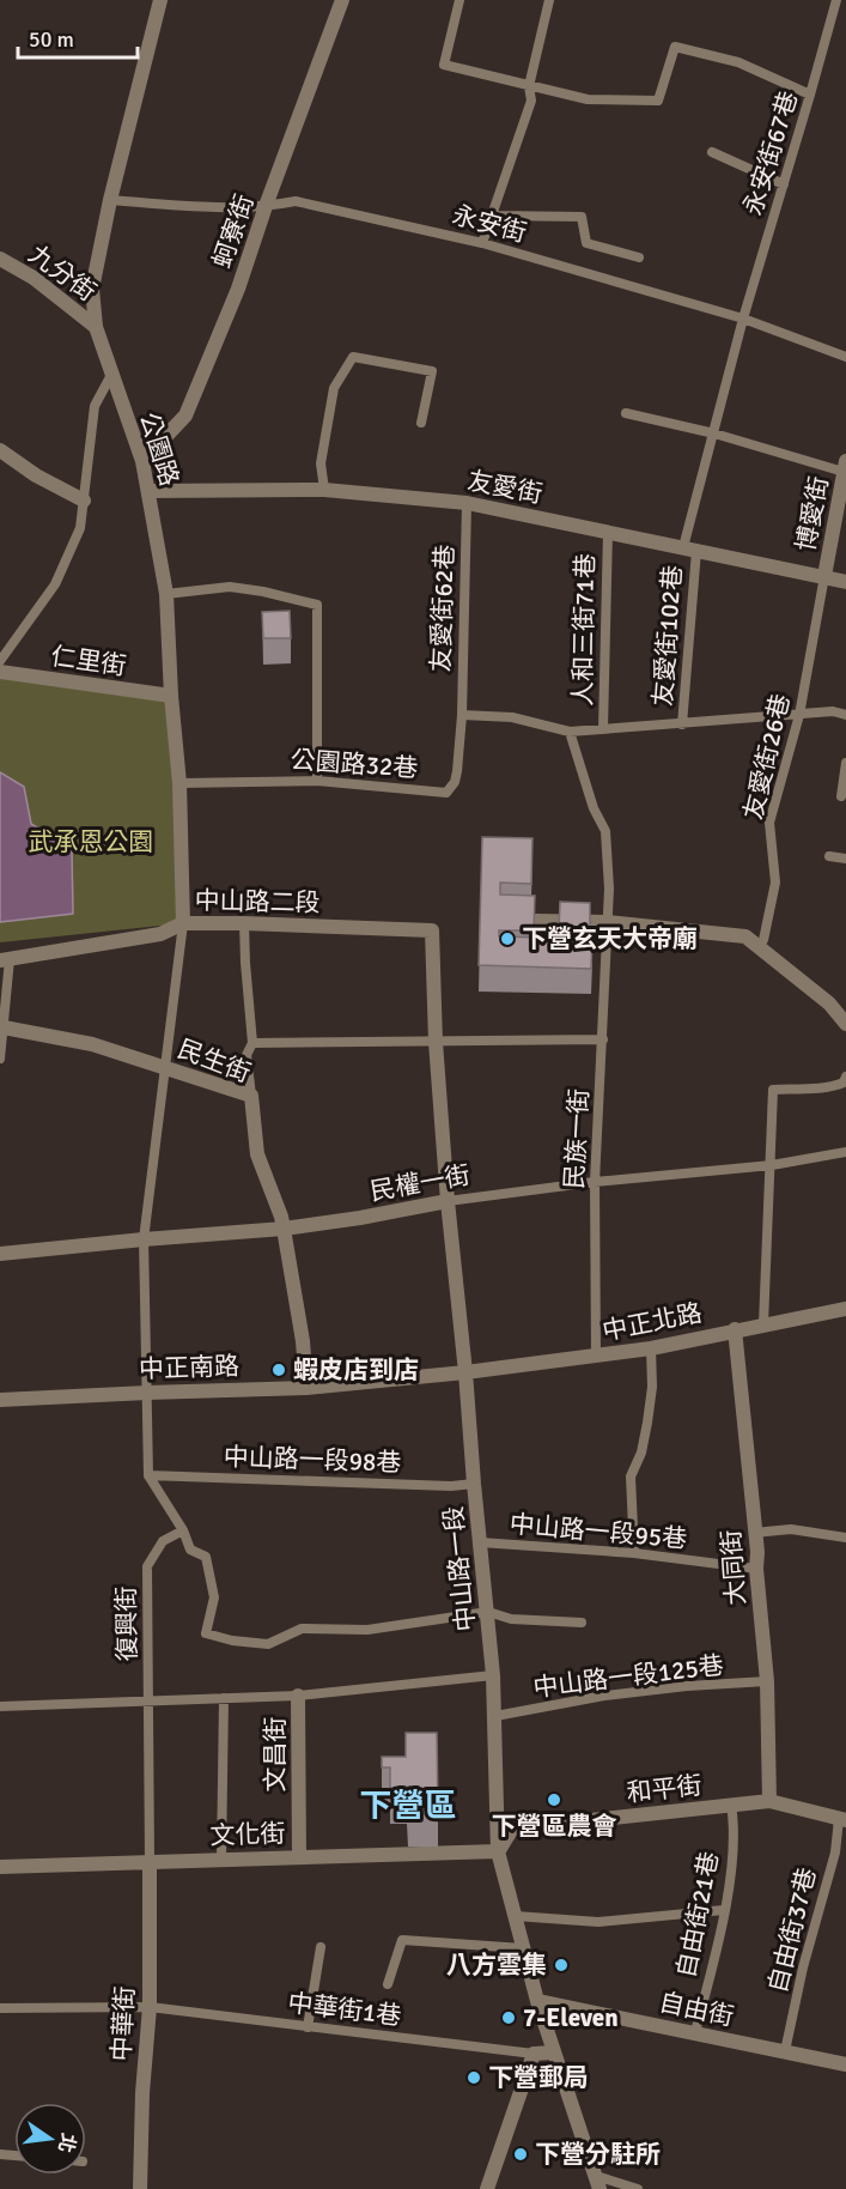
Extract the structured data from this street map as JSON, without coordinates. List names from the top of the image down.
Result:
{
  "streets": {
    "street": [
      "蚵寮街",
      "九分街",
      "公園路",
      "友愛街",
      "博愛街",
      "仁里街",
      "中山路二段",
      "民生街",
      "民權一街",
      "中正北路",
      "中正南路",
      "大同街",
      "中山路一段",
      "文昌街",
      "和平街",
      "文化街",
      "自由街",
      "中華街"
    ],
    "lane": [
      "永安街67巷",
      "永安街",
      "友愛街62巷",
      "人和三街71巷",
      "友愛街102巷",
      "友愛街26巷",
      "公園路32巷",
      "民族一街",
      "中山路一段98巷",
      "中山路一段95巷",
      "復興街",
      "中山路一段125巷",
      "自由街21巷",
      "自由街37巷",
      "中華街1巷"
    ]
  },
  "crossings": [
    ["永安街67巷", "永安街"],
    ["永安街67巷", "友愛街102巷"],
    ["永安街", "蚵寮街"],
    ["永安街", "公園路"],
    ["蚵寮街", "公園路"],
    ["九分街", "公園路"],
    ["公園路", "友愛街"],
    ["公園路", "仁里街"],
    ["公園路", "公園路32巷"],
    ["公園路", "中山路二段"],
    ["友愛街", "博愛街"],
    ["友愛街", "友愛街62巷"],
    ["友愛街", "人和三街71巷"],
    ["友愛街", "友愛街102巷"],
    ["友愛街", "友愛街26巷"],
    ["博愛街", "友愛街26巷"],
    ["友愛街62巷", "人和三街71巷"],
    ["友愛街62巷", "公園路32巷"],
    ["人和三街71巷", "友愛街102巷"],
    ["人和三街71巷", "友愛街26巷"],
    ["人和三街71巷", "公園路32巷"],
    ["人和三街71巷", "民族一街"],
    ["中山路二段", "中山路一段"],
    ["民生街", "民權一街"],
    ["民生街", "中正南路"],
    ["民族一街", "民權一街"],
    ["民族一街", "中正北路"],
    ["民權一街", "中山路一段"],
    ["中正北路", "中正南路"],
    ["中正北路", "大同街"],
    ["中正北路", "中山路一段"],
    ["中正南路", "中山路一段"],
    ["中山路一段98巷", "中山路一段"],
    ["中山路一段95巷", "大同街"],
    ["中山路一段95巷", "中山路一段"],
    ["大同街", "中山路一段125巷"],
    ["大同街", "和平街"],
    ["中山路一段", "中山路一段125巷"],
    ["中山路一段", "和平街"],
    ["中山路一段", "文化街"],
    ["中山路一段", "自由街"],
    ["復興街", "文化街"],
    ["復興街", "中華街"],
    ["文昌街", "文化街"],
    ["和平街", "文化街"],
    ["和平街", "自由街21巷"],
    ["和平街", "自由街37巷"],
    ["文化街", "中華街"],
    ["自由街21巷", "自由街"],
    ["自由街37巷", "自由街"],
    ["中華街1巷", "中華街"]
  ],
  "districts": ["下營區"],
  "parks": ["武承恩公園"],
  "places": [
    "下營玄天大帝廟",
    "蝦皮店到店",
    "下營區農會",
    "八方雲集",
    "7-Eleven",
    "下營郵局",
    "下營分駐所"
  ],
  "scale_bar": "50 m",
  "north": "right"
}
